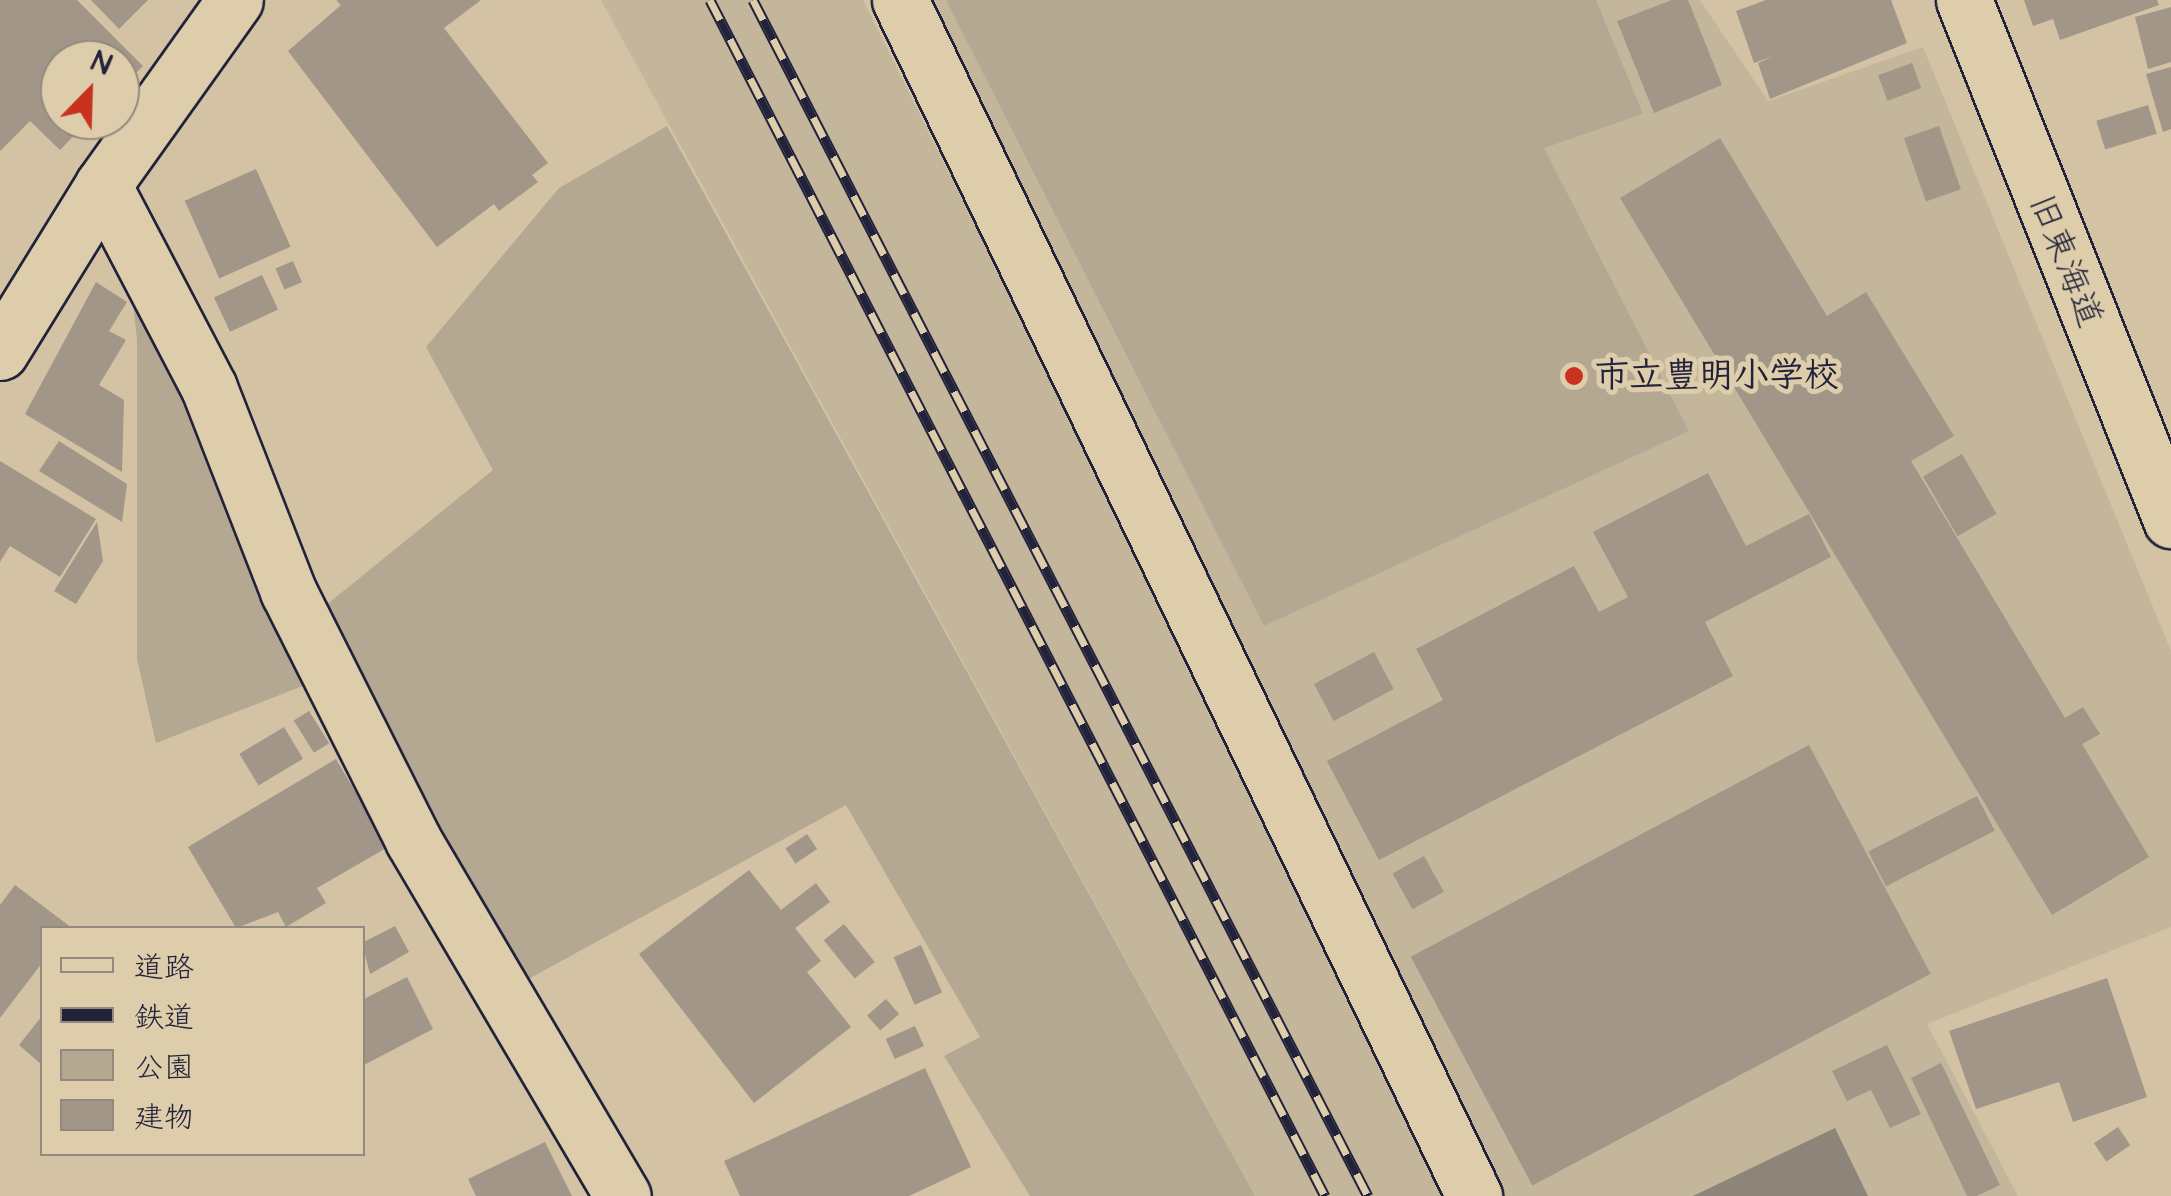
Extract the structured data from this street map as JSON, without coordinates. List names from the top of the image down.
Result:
{
  "streets": {
    "street": ["旧東海道"]
  },
  "places": ["市立豊明小学校"],
  "legend": [
    "道路",
    "鉄道",
    "公園",
    "建物"
  ],
  "north": "top right"
}
